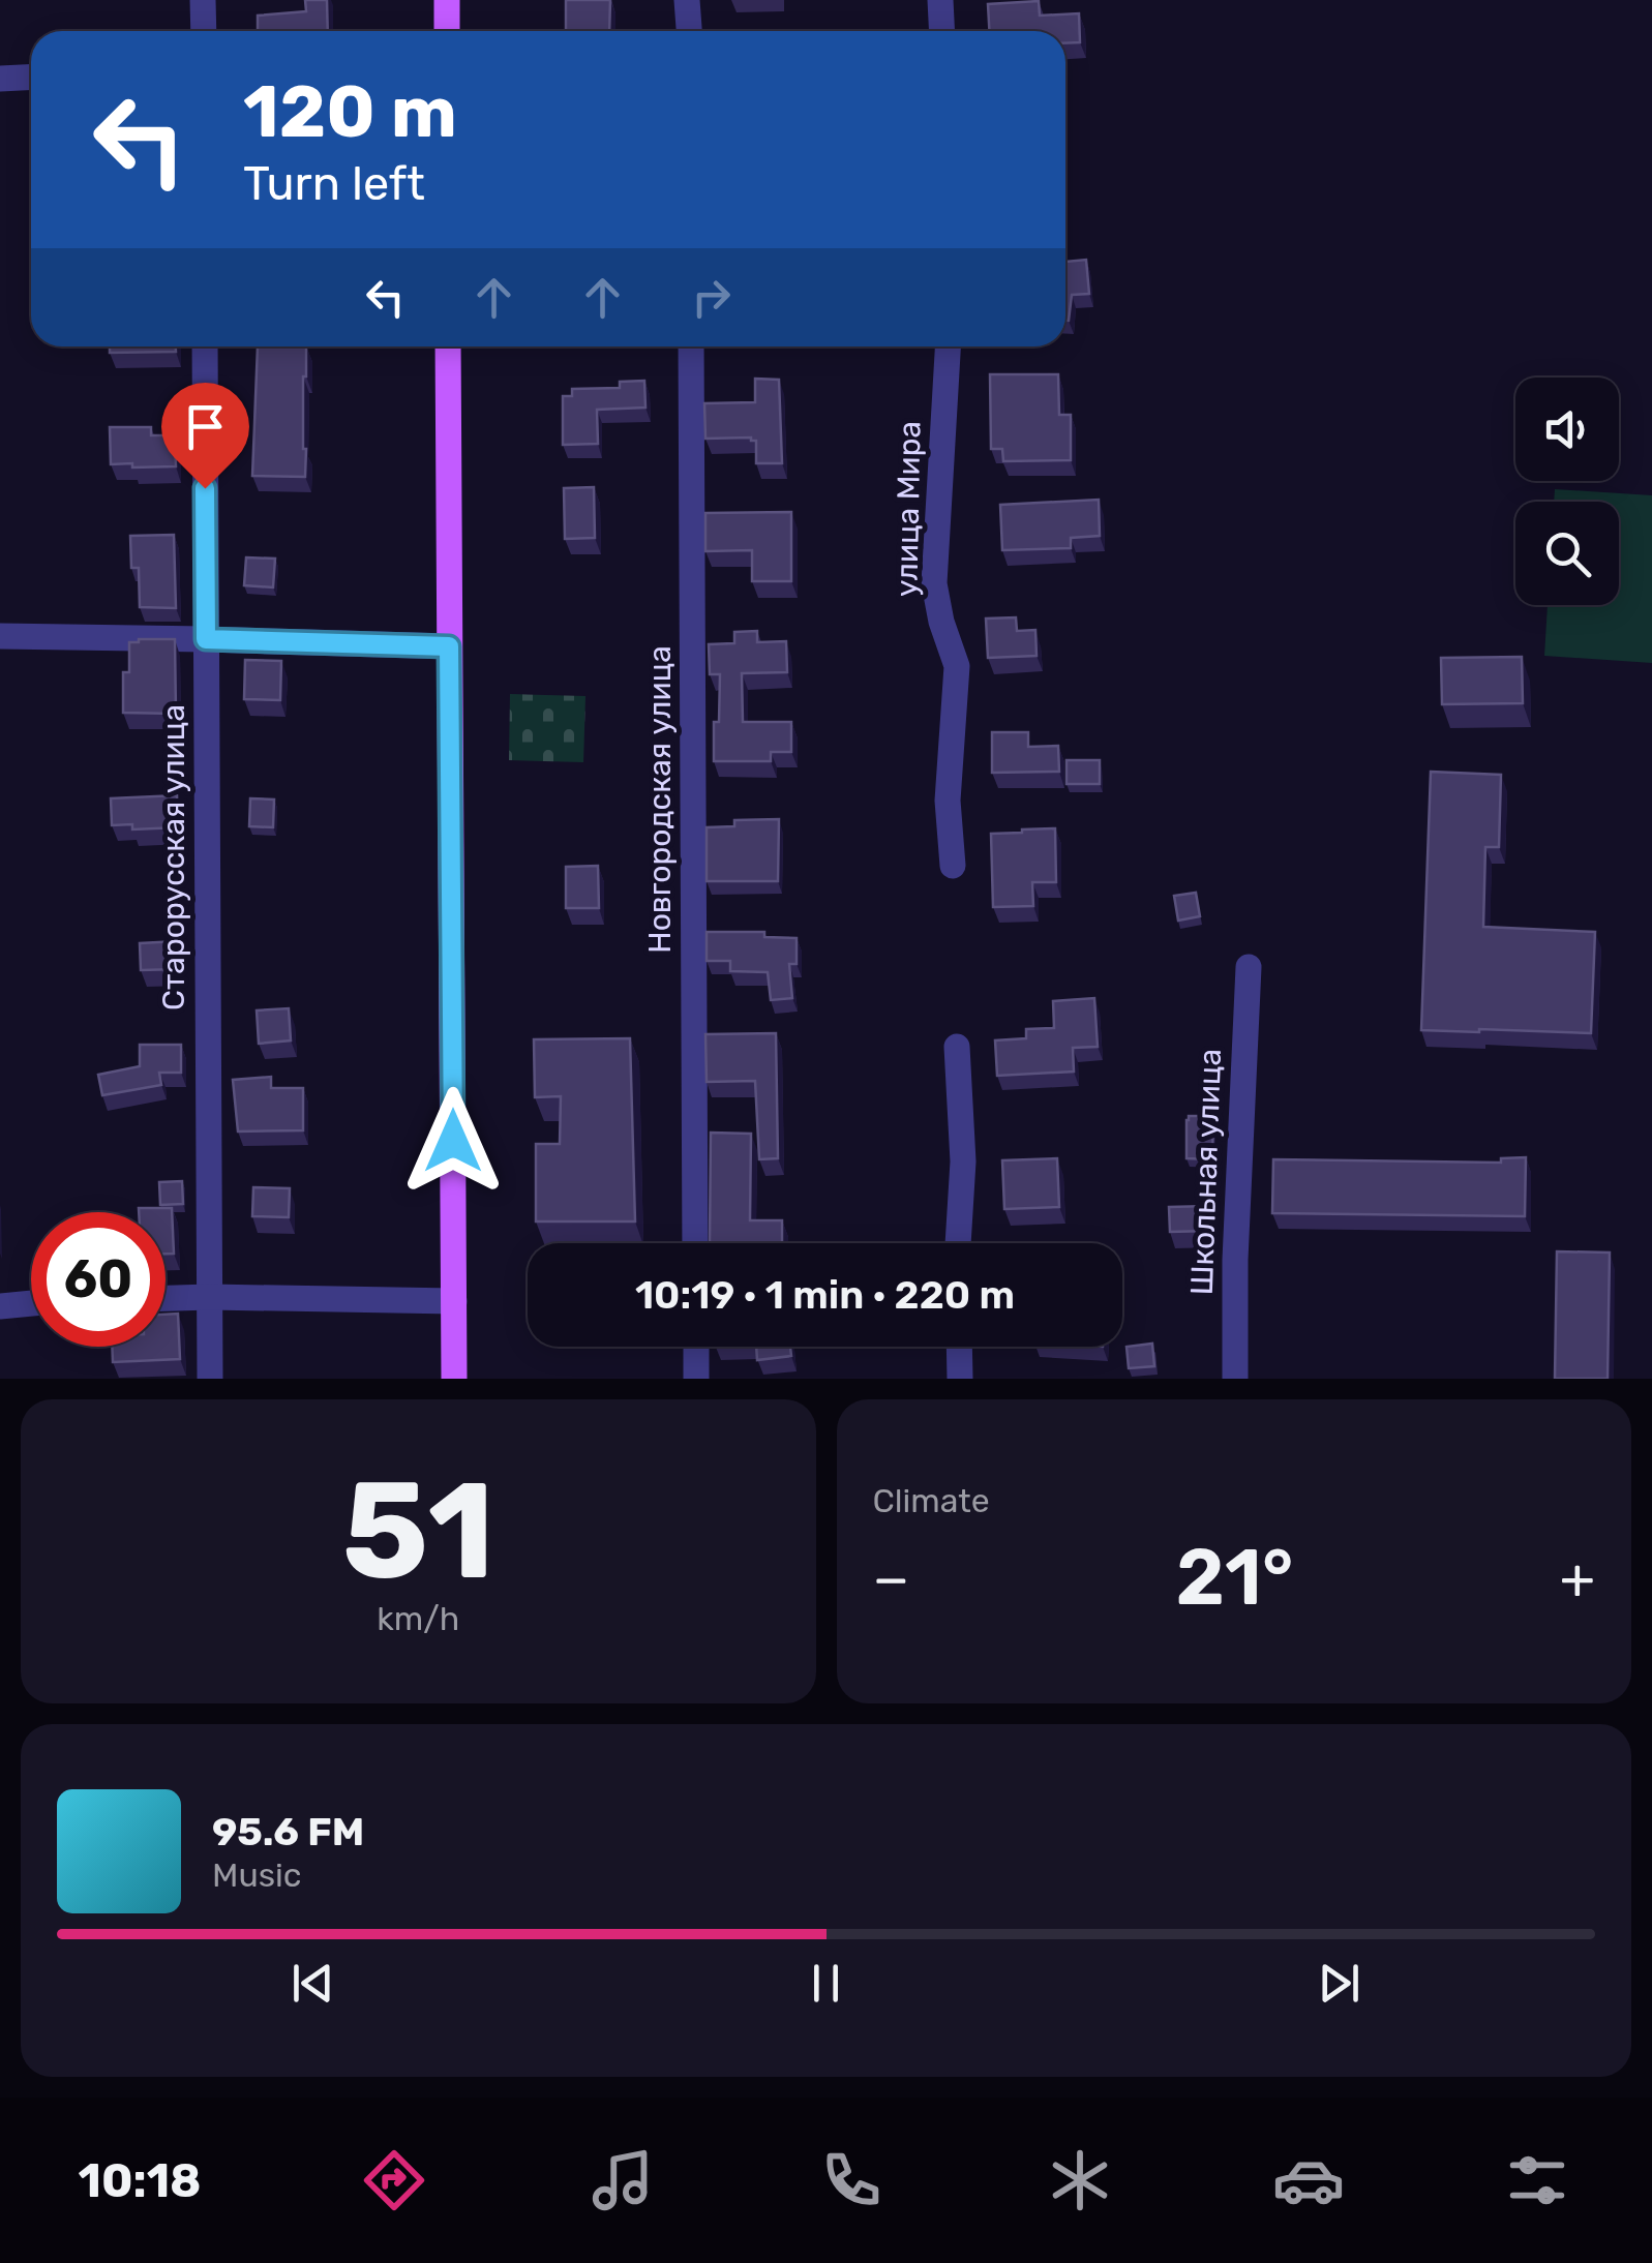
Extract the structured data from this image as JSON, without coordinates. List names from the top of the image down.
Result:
{
  "streets": {
    "street": [
      "улица Мира",
      "Новгородская улица",
      "Старорусская улица",
      "Школьная улица"
    ]
  },
  "page": {
    "turn": ["120 m", "Turn left"],
    "limit": "60",
    "trip": "10:19 · 1 min · 220 m",
    "tile": [
      ["51", "km/h"],
      "Climate"
    ],
    "heat": ["−", "21°", "+"],
    "song": ["95.6 FM", "Music"],
    "tabs": "10:18"
  }
}
